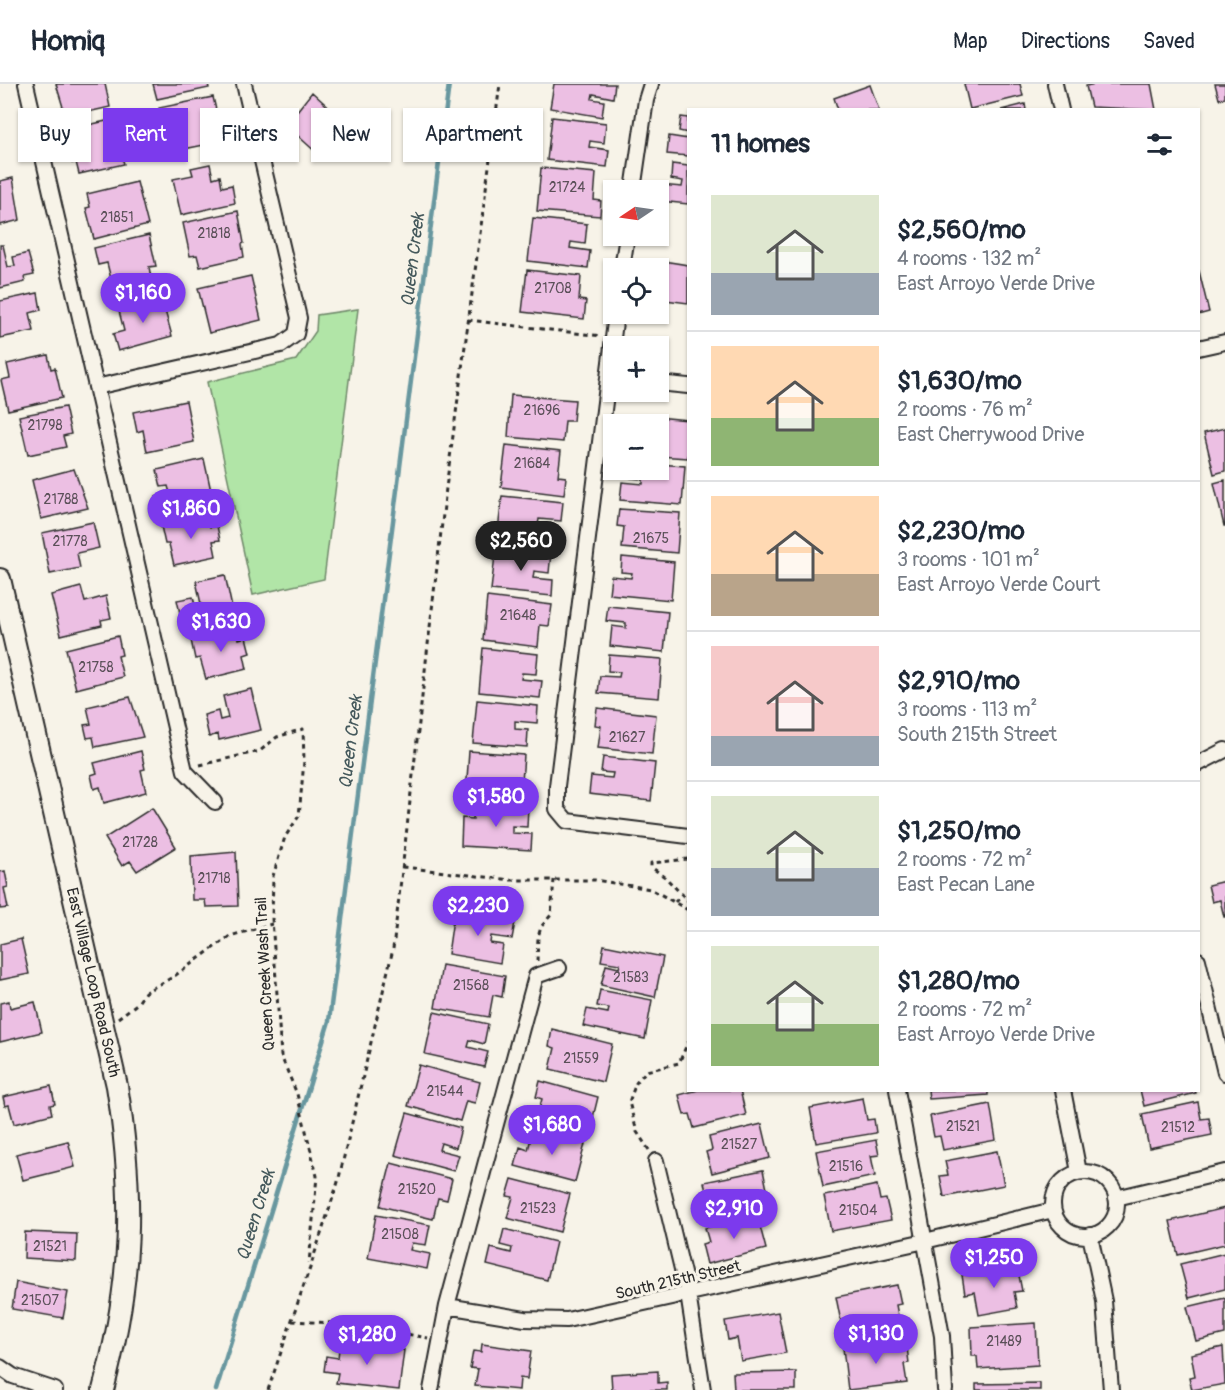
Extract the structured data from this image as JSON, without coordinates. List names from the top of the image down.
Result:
{
  "streets": {
    "street": ["East Village Loop Road South", "South 215th Street"],
    "path": ["Queen Creek Wash Trail"]
  },
  "water": ["Queen Creek"],
  "house_numbers": [
    "21724",
    "21851",
    "21818",
    "21708",
    "21696",
    "21798",
    "21684",
    "21788",
    "21675",
    "21778",
    "21648",
    "21758",
    "21627",
    "21728",
    "21718",
    "21583",
    "21568",
    "21559",
    "21544",
    "21521",
    "21512",
    "21527",
    "21516",
    "21520",
    "21523",
    "21504",
    "21508",
    "21521",
    "21507",
    "21489"
  ],
  "north": "left",
  "page": {
    "header": "Homiq",
    "nav": ["Map", "Directions", "Saved"],
    "chip": [
      "Buy",
      "Rent",
      "Filters",
      "New",
      "Apartment"
    ],
    "heading": "11 homes",
    "map_buttons": ["+", "−"],
    "list": [
      {
        "name": "$2,560/mo",
        "note": "4 rooms · 132 m² · East Arroyo Verde Drive"
      },
      {
        "name": "$1,630/mo",
        "note": "2 rooms · 76 m² · East Cherrywood Drive"
      },
      {
        "name": "$2,230/mo",
        "note": "3 rooms · 101 m² · East Arroyo Verde Court"
      },
      {
        "name": "$2,910/mo",
        "note": "3 rooms · 113 m² · South 215th Street"
      },
      {
        "name": "$1,250/mo",
        "note": "2 rooms · 72 m² · East Pecan Lane"
      },
      {
        "name": "$1,280/mo",
        "note": "2 rooms · 72 m² · East Arroyo Verde Drive"
      }
    ],
    "price": [
      "$1,160",
      "$1,860",
      "$2,560",
      "$1,630",
      "$1,580",
      "$2,230",
      "$1,680",
      "$2,910",
      "$1,250",
      "$1,130",
      "$1,280"
    ]
  }
}
